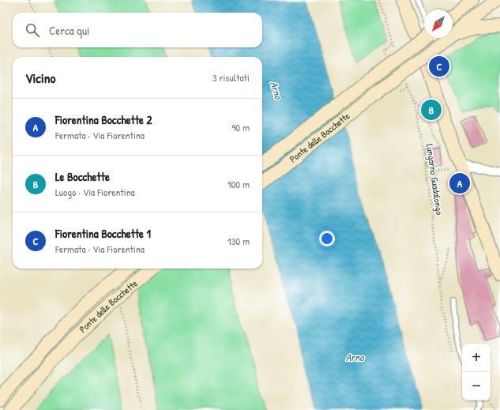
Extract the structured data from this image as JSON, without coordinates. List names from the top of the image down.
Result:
{
  "streets": {
    "main road": ["Ponte delle Bocchette"],
    "path": ["Lungarno Guadalongo"]
  },
  "water": ["Arno"],
  "north": "bottom left",
  "page": {
    "search": "Cerca qui",
    "pins": ["C", "B", "A"],
    "heading": ["Vicino", "3 risultati"],
    "list": [
      {
        "mark": "A",
        "name": "Fiorentina Bocchette 2",
        "note": "Fermata · Via Fiorentina",
        "value": "90 m"
      },
      {
        "mark": "B",
        "name": "Le Bocchette",
        "note": "Luogo · Via Fiorentina",
        "value": "100 m"
      },
      {
        "mark": "C",
        "name": "Fiorentina Bocchette 1",
        "note": "Fermata · Via Fiorentina",
        "value": "130 m"
      }
    ],
    "map_buttons": ["+", "−"]
  }
}
